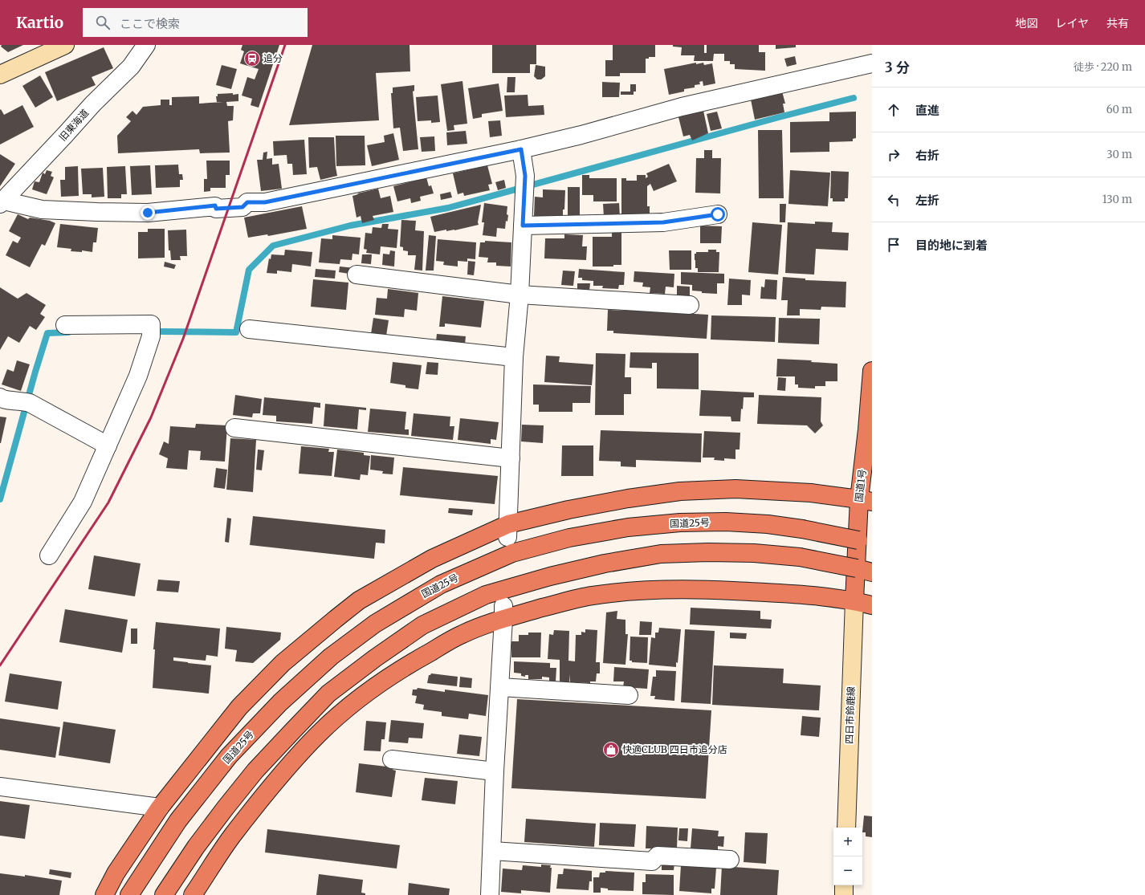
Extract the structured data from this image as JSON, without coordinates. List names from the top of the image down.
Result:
{
  "streets": {
    "highway": ["国道1号", "国道25号"],
    "main road": ["四日市鈴鹿線"],
    "street": ["旧東海道"]
  },
  "crossings": [
    ["国道1号", "四日市鈴鹿線"]
  ],
  "places": {
    "station": ["追分"],
    "shop": ["快適CLUB 四日市追分店"]
  },
  "page": {
    "header": "Kartio",
    "search": "ここで検索",
    "nav": ["地図", "レイヤ", "共有"],
    "heading": ["3 分", "徒歩 · 220 m"],
    "list": [
      ["直進", "60 m"],
      ["右折", "30 m"],
      ["左折", "130 m"],
      "目的地に到着"
    ],
    "map_buttons": ["+", "−"]
  }
}
